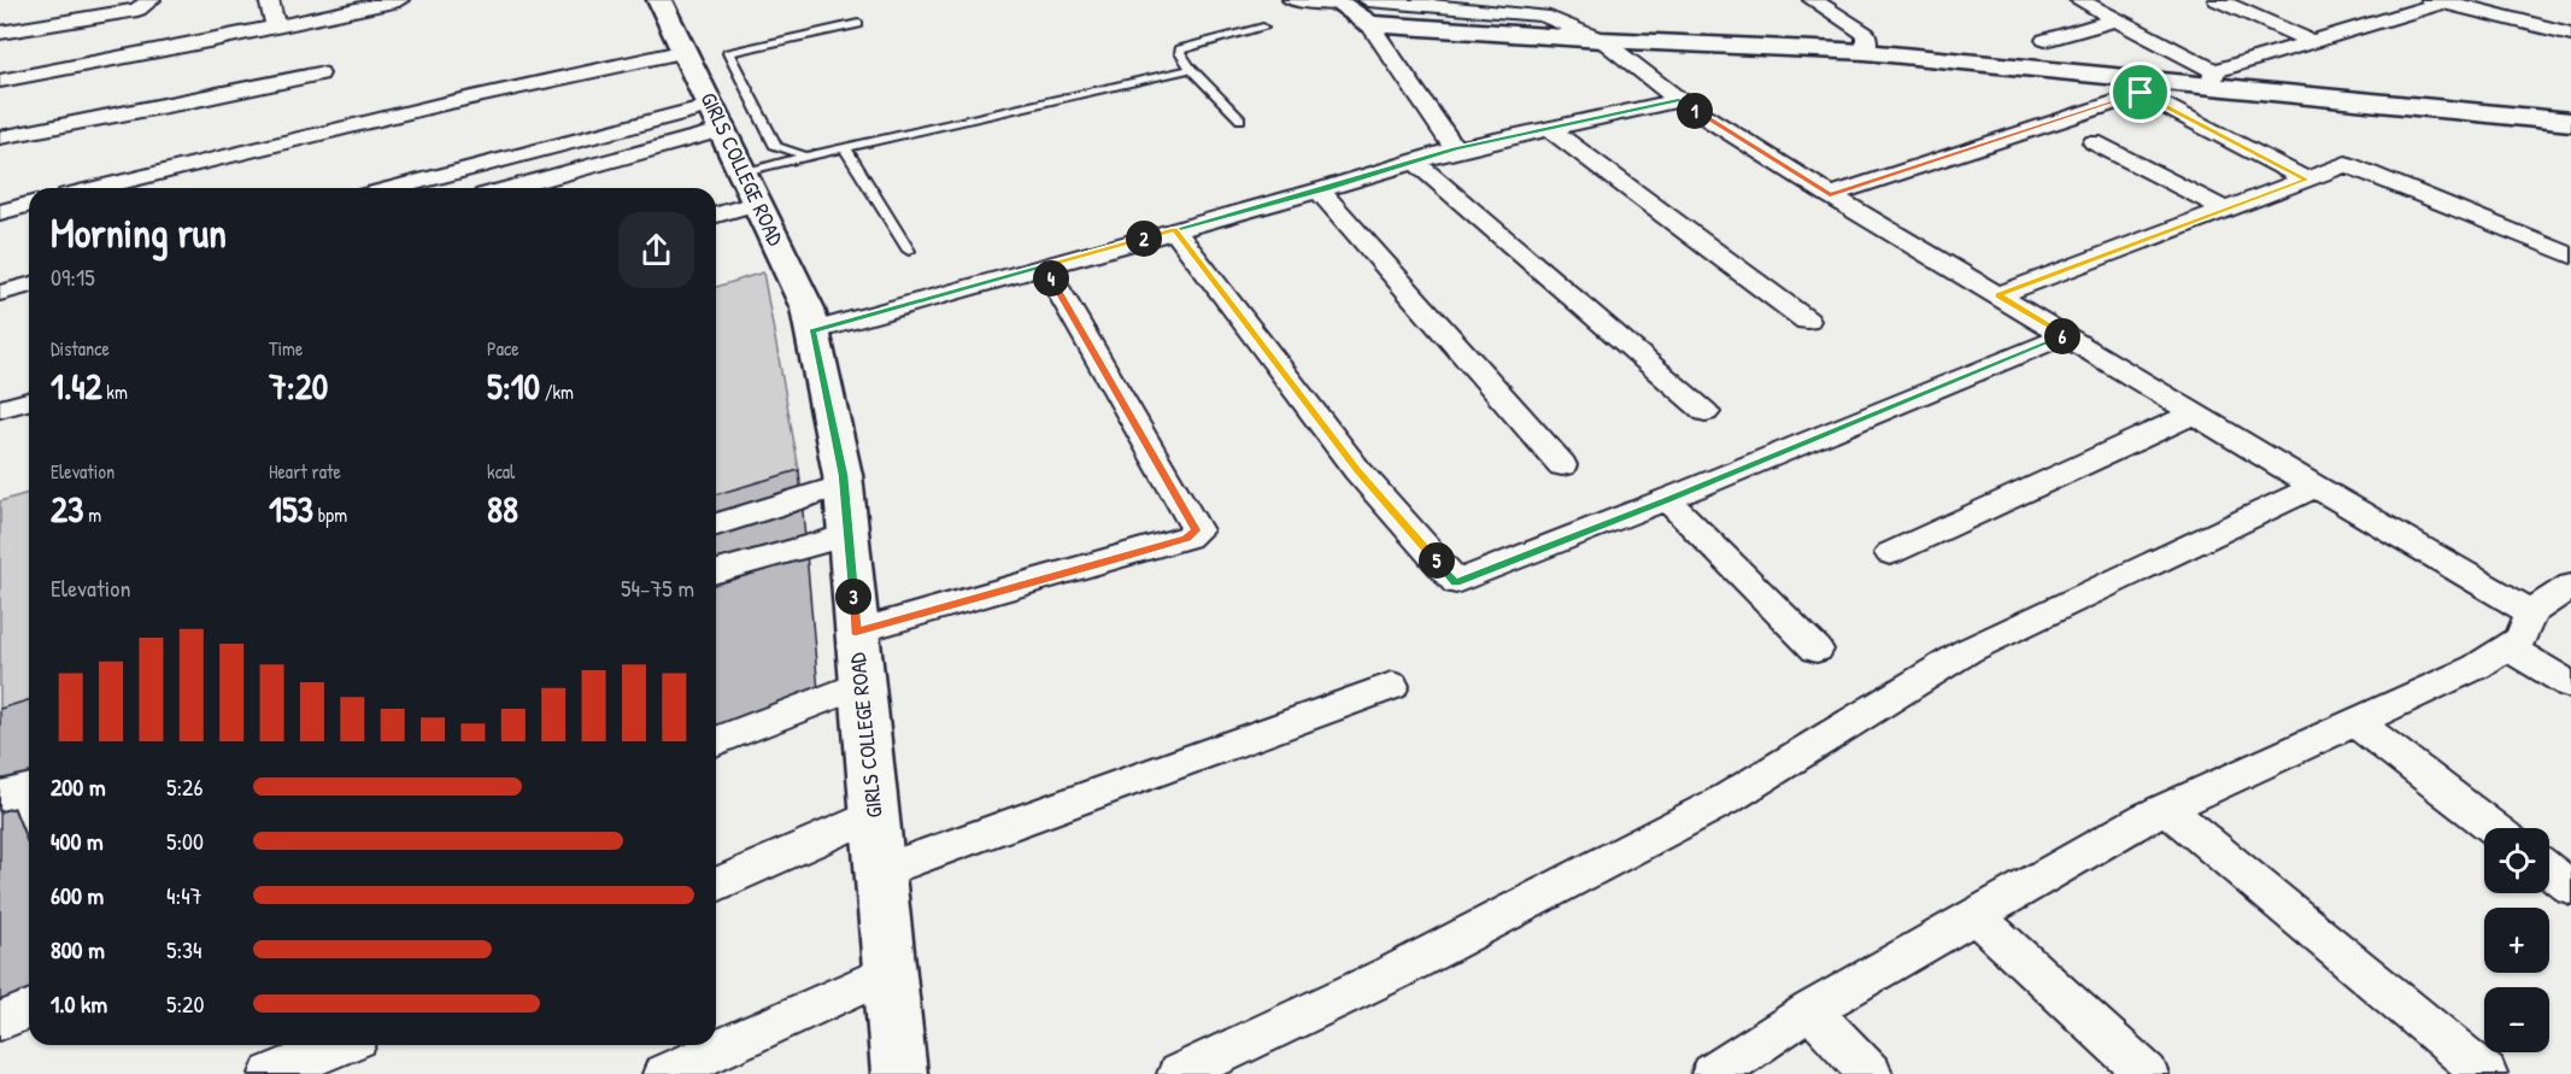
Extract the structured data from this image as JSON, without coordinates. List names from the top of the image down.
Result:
{
  "streets": {
    "street": ["GIRLS COLLEGE ROAD"]
  },
  "page": {
    "pins": [
      "1",
      "2",
      "4",
      "6",
      "5",
      "3"
    ],
    "heading": ["Morning run", "09:15"],
    "stats": [
      ["Distance", "1.42 km"],
      ["Time", "7:20"],
      ["Pace", "5:10 /km"],
      ["Elevation", "23 m"],
      ["Heart rate", "153 bpm"],
      ["kcal", "88"]
    ],
    "chart": ["Elevation", "54–75 m"],
    "list": [
      {
        "name": "200 m",
        "note": "5:26"
      },
      {
        "name": "400 m",
        "note": "5:00"
      },
      {
        "name": "600 m",
        "note": "4:47"
      },
      {
        "name": "800 m",
        "note": "5:34"
      },
      {
        "name": "1.0 km",
        "note": "5:20"
      }
    ],
    "map_buttons": ["+", "−"]
  }
}
